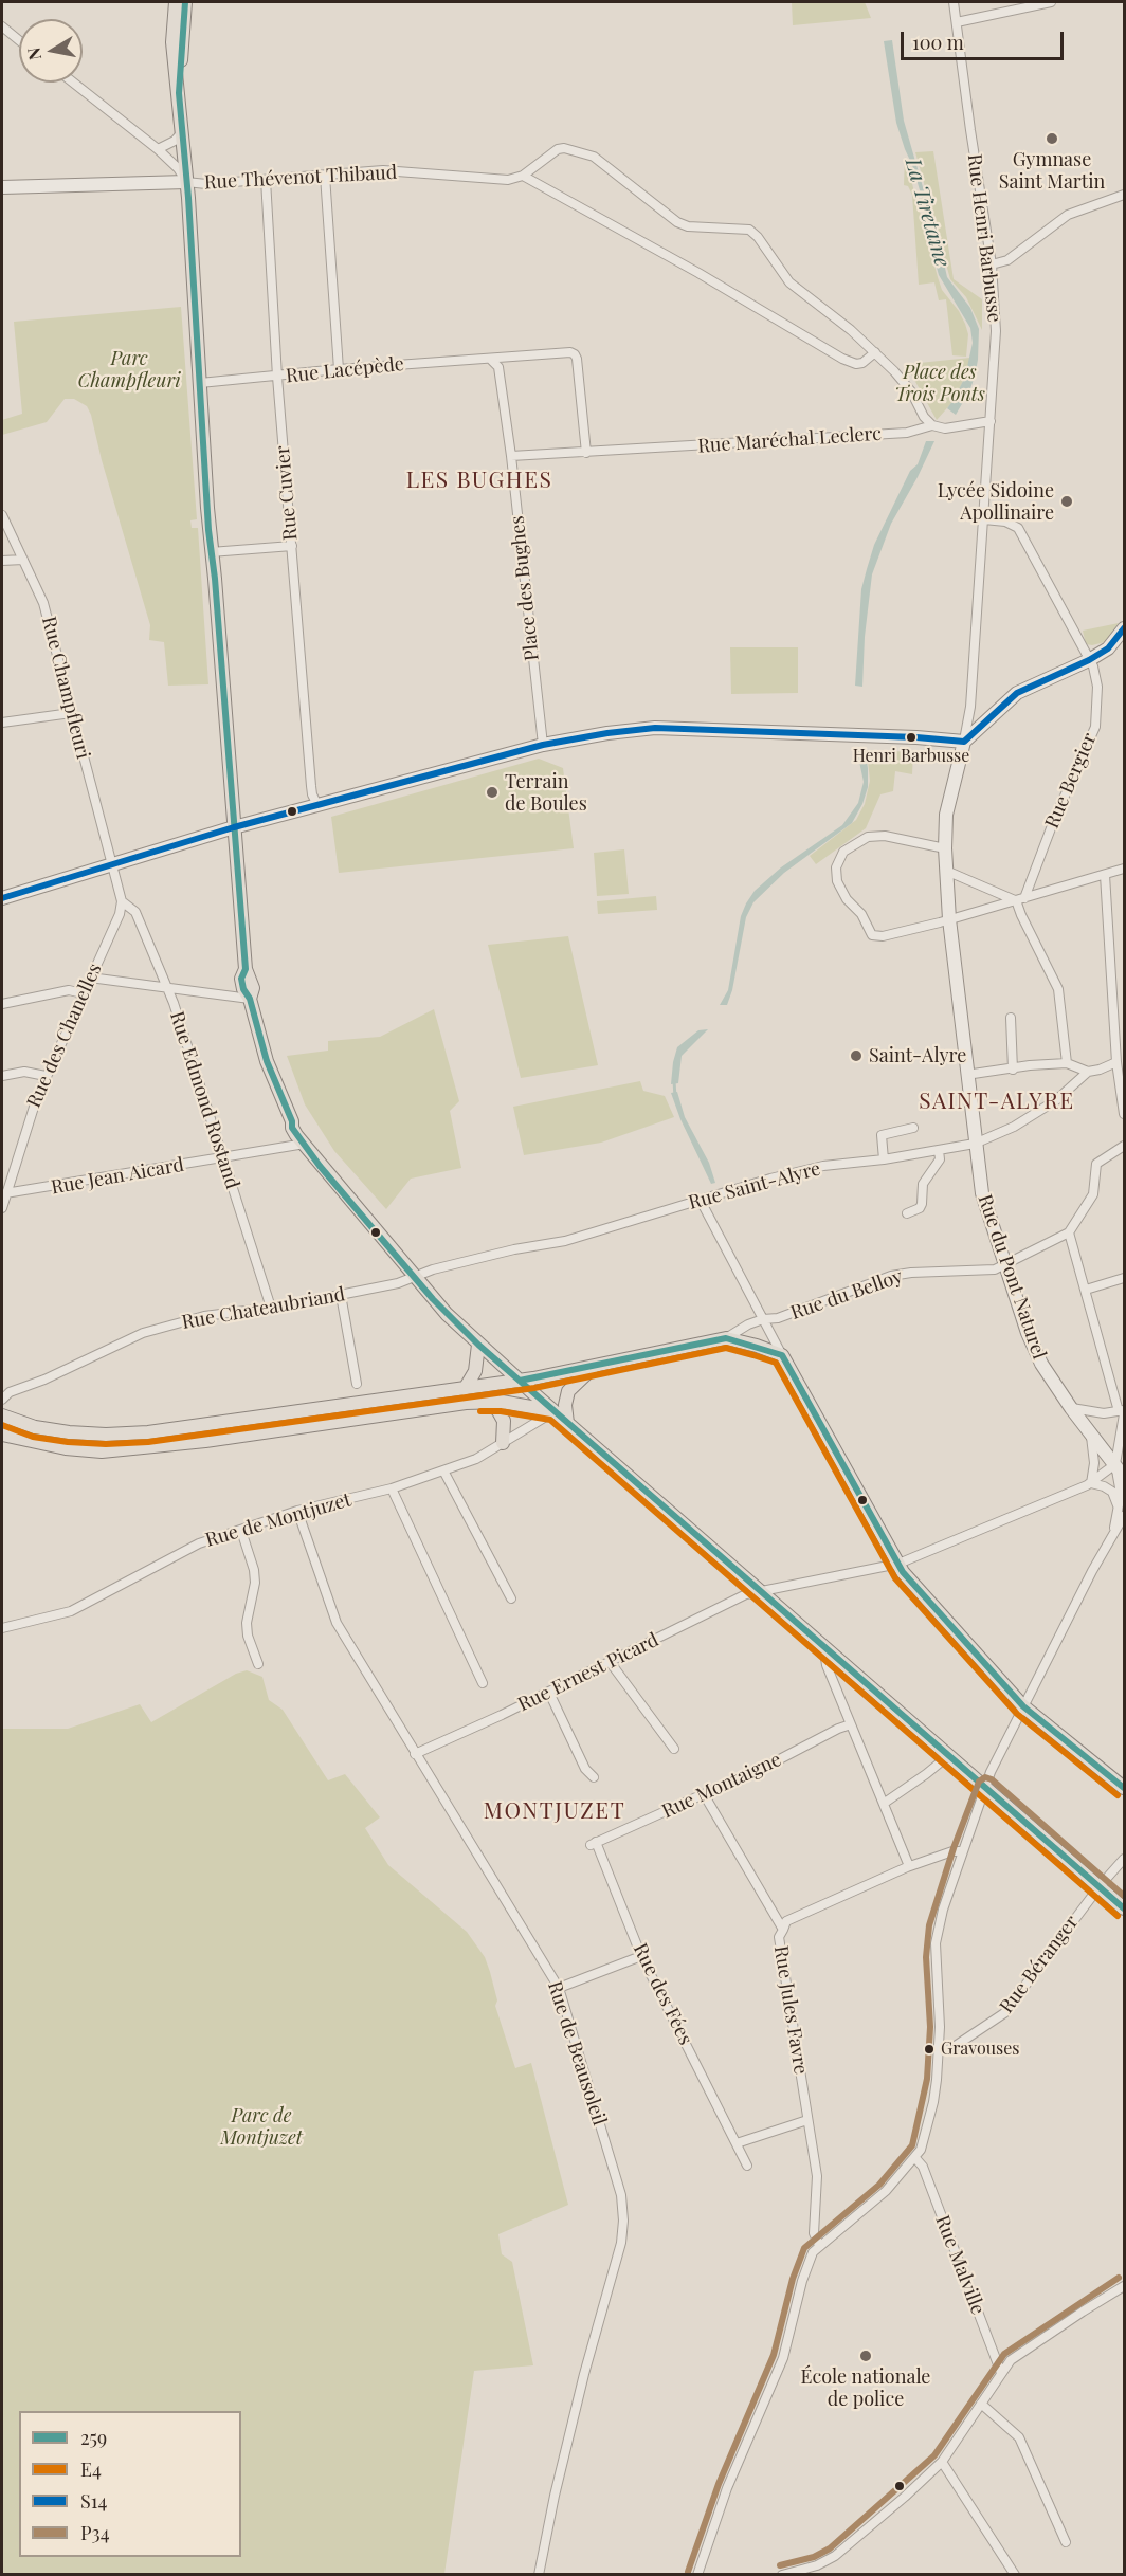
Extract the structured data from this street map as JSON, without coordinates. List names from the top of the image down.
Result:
{
  "streets": {
    "street": [
      "Rue Thévenot Thibaud",
      "Rue Henri Barbusse",
      "Rue Lacépède",
      "Rue Maréchal Leclerc",
      "Rue Cuvier",
      "Place des Bughes",
      "Rue Champfleuri",
      "Rue Bergier",
      "Rue des Chanelles",
      "Rue Edmond Rostand",
      "Rue Jean Aicard",
      "Rue Saint-Alyre",
      "Rue du Pont Naturel",
      "Rue du Belloy",
      "Rue Chateaubriand",
      "Rue de Montjuzet",
      "Rue Ernest Picard",
      "Rue Montaigne",
      "Rue Béranger",
      "Rue des Fées",
      "Rue Jules Favre",
      "Rue de Beausoleil",
      "Rue Malville"
    ]
  },
  "crossings": [
    ["Rue Thévenot Thibaud", "Rue Cuvier"],
    ["Rue Henri Barbusse", "Rue Maréchal Leclerc"],
    ["Rue Henri Barbusse", "Rue Bergier"],
    ["Rue Lacépède", "Rue Maréchal Leclerc"],
    ["Rue Lacépède", "Rue Cuvier"],
    ["Rue Lacépède", "Place des Bughes"],
    ["Rue Maréchal Leclerc", "Place des Bughes"],
    ["Rue des Chanelles", "Rue Edmond Rostand"],
    ["Rue des Chanelles", "Rue Jean Aicard"],
    ["Rue Edmond Rostand", "Rue Jean Aicard"],
    ["Rue Edmond Rostand", "Rue Chateaubriand"],
    ["Rue Saint-Alyre", "Rue du Pont Naturel"],
    ["Rue Saint-Alyre", "Rue Chateaubriand"],
    ["Rue du Pont Naturel", "Rue du Belloy"],
    ["Rue du Pont Naturel", "Rue Ernest Picard"],
    ["Rue de Montjuzet", "Rue de Beausoleil"],
    ["Rue Ernest Picard", "Rue de Beausoleil"],
    ["Rue Montaigne", "Rue des Fées"],
    ["Rue Montaigne", "Rue Jules Favre"]
  ],
  "districts": ["LES BUGHES", "SAINT-ALYRE", "MONTJUZET"],
  "water": ["La Tiretaine"],
  "parks": ["Parc Champfleuri", "Place des Trois Ponts", "Parc de Montjuzet"],
  "places": [
    "Gymnase Saint Martin",
    "Lycée Sidoine Apollinaire",
    "Henri Barbusse",
    "Terrain de Boules",
    "Saint-Alyre",
    "Gravouses",
    "École nationale de police"
  ],
  "lines": [
    "transit line 259",
    "transit line S14",
    "transit line E4",
    "transit line P34"
  ],
  "legend": [
    "259",
    "E4",
    "S14",
    "P34"
  ],
  "scale_bar": "100 m",
  "north": "left"
}
